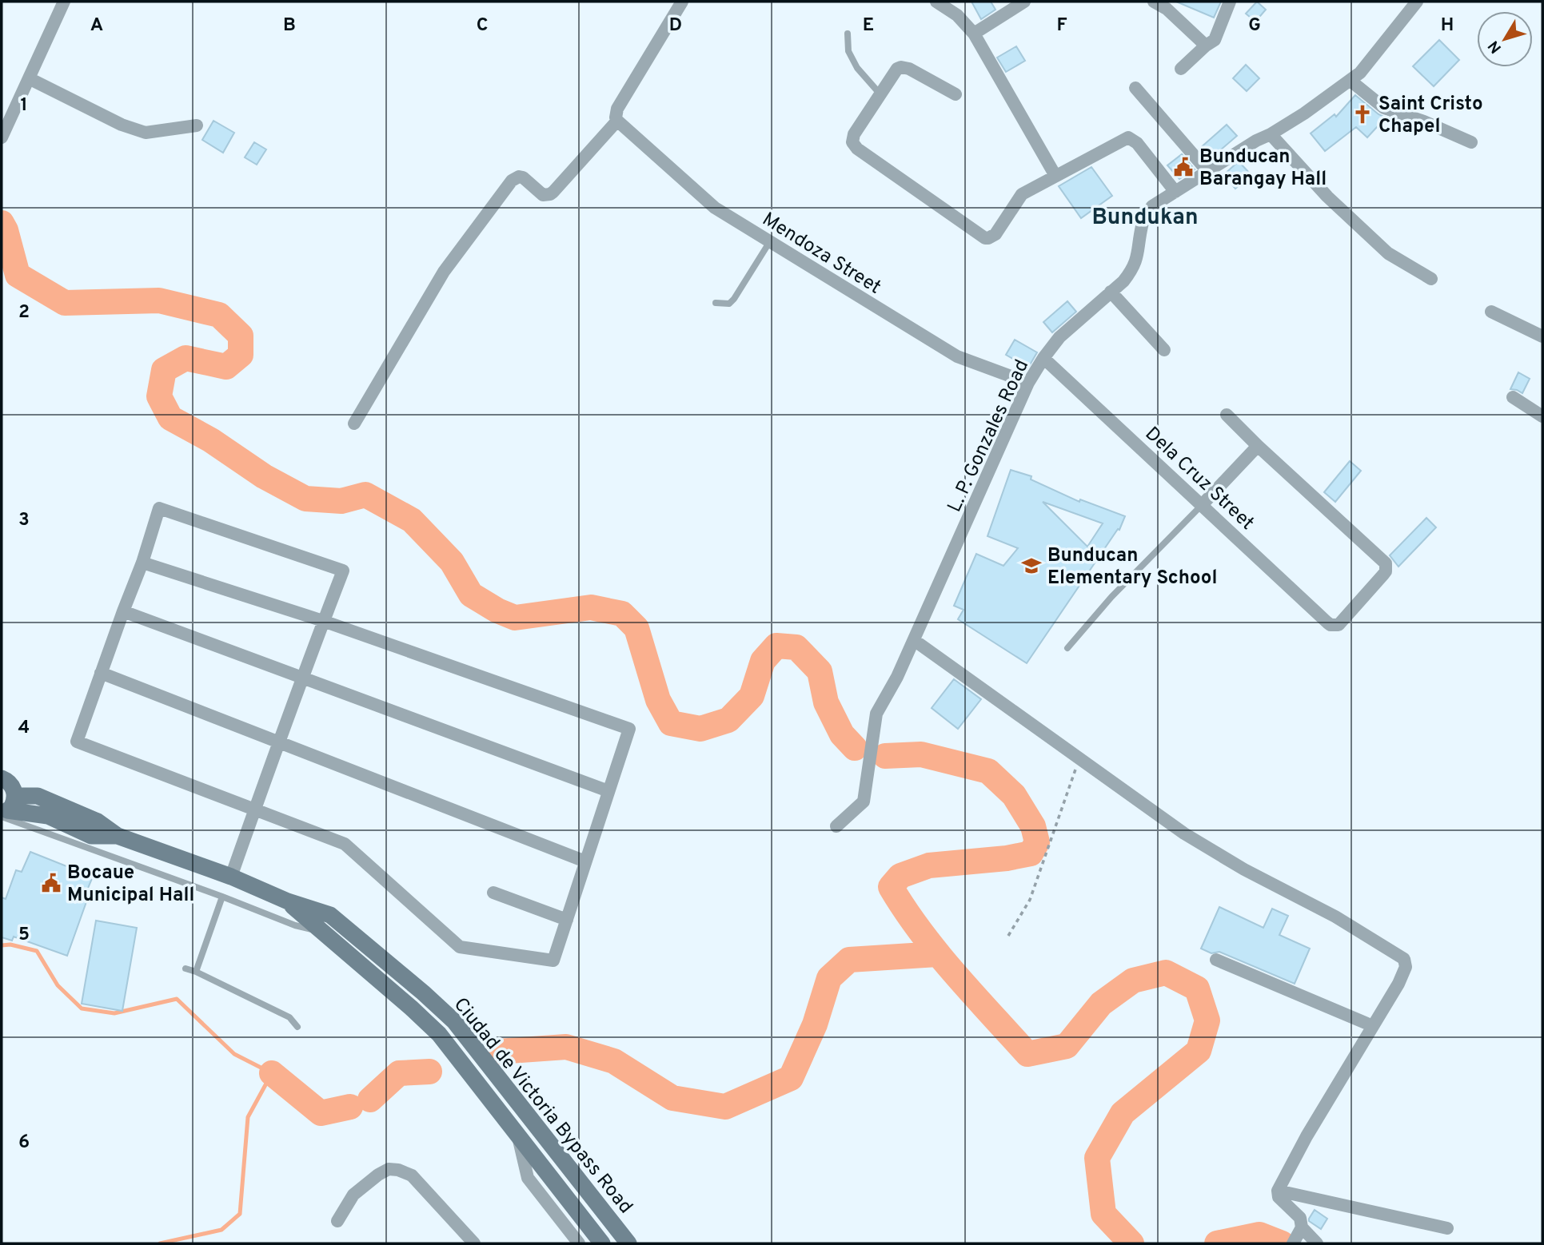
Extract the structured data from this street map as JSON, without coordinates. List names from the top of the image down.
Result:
{
  "streets": {
    "main road": ["Ciudad de Victoria Bypass Road"],
    "street": ["Mendoza Street", "L. P. Gonzales Road", "Dela Cruz Street"]
  },
  "crossings": [
    ["Mendoza Street", "L. P. Gonzales Road"],
    ["L. P. Gonzales Road", "Dela Cruz Street"]
  ],
  "districts": ["Bundukan"],
  "places": {
    "church": ["Saint Cristo Chapel"],
    "public building": ["Bunducan Barangay Hall", "Bocaue Municipal Hall"],
    "school or university": ["Bunducan Elementary School"]
  },
  "north": "bottom left",
  "grid": {
    "columns": [
      "A",
      "B",
      "C",
      "D",
      "E",
      "F",
      "G",
      "H"
    ],
    "rows": [
      "1",
      "2",
      "3",
      "4",
      "5",
      "6"
    ]
  }
}
